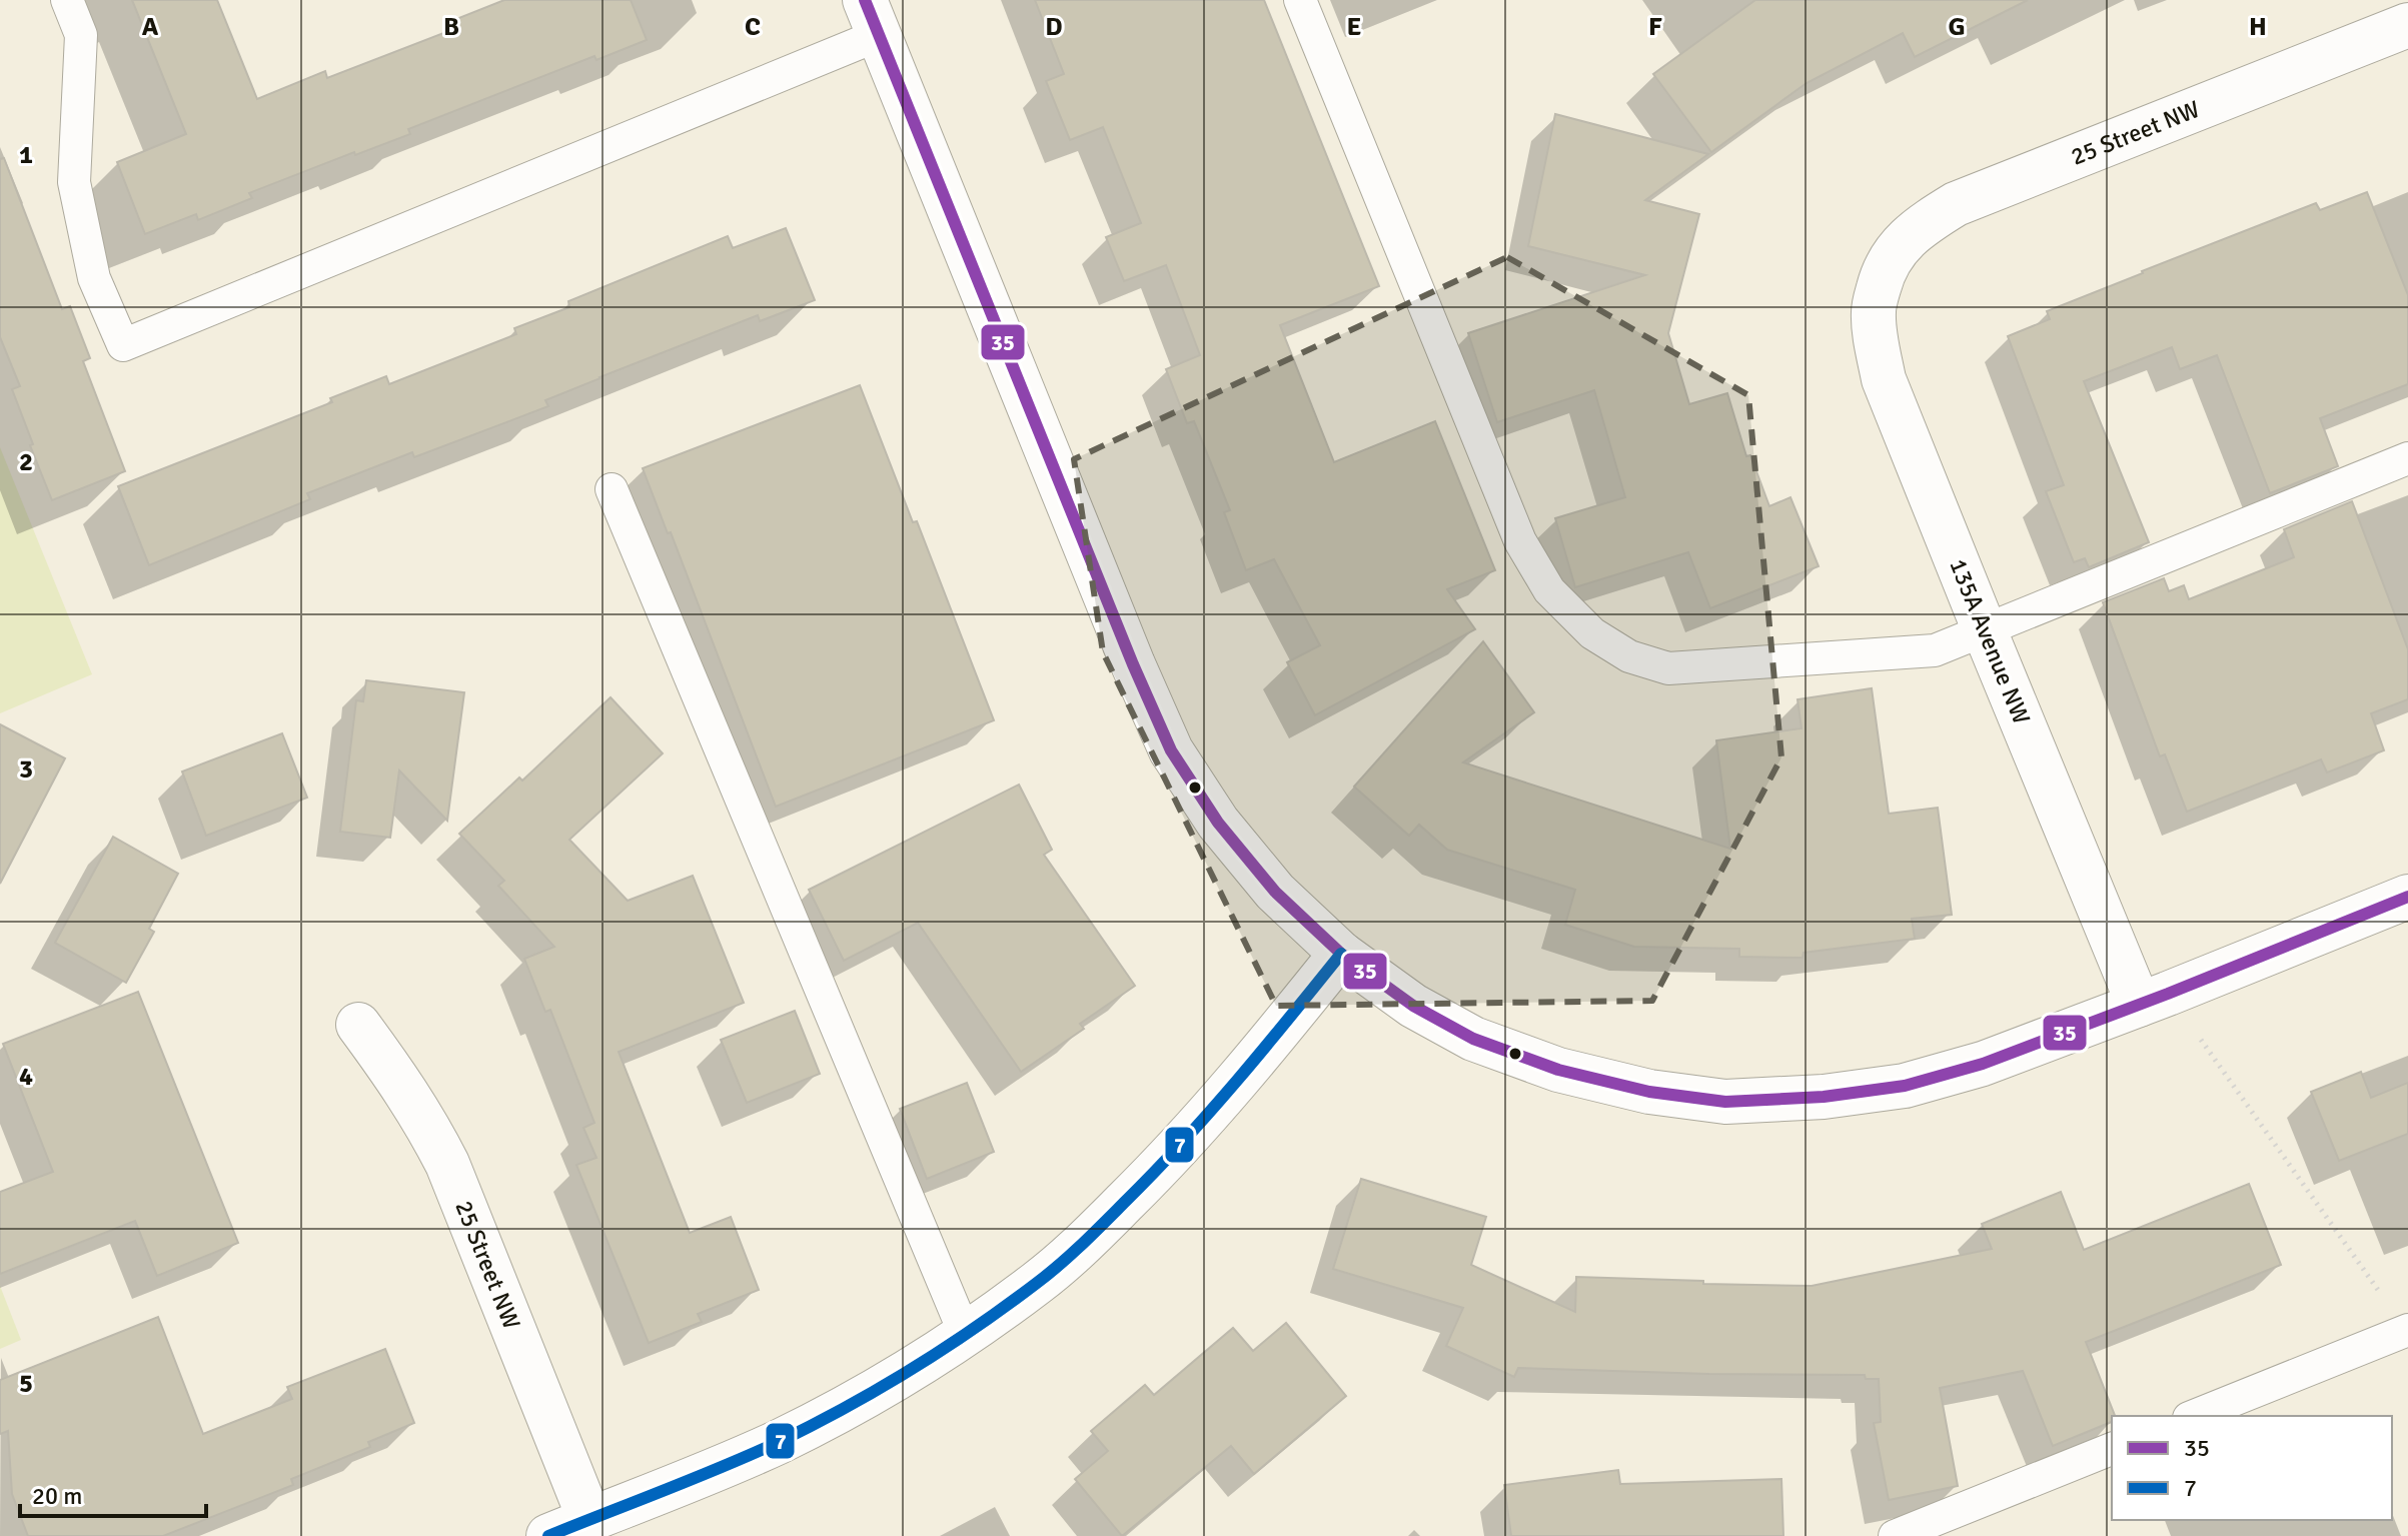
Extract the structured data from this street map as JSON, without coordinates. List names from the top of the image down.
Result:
{
  "streets": {
    "street": ["25 Street NW", "135A Avenue NW"]
  },
  "crossings": [
    ["25 Street NW", "135A Avenue NW"]
  ],
  "lines": ["transit line 35", "transit line 7"],
  "legend": ["35", "7"],
  "scale_bar": "20 m",
  "grid": {
    "columns": [
      "A",
      "B",
      "C",
      "D",
      "E",
      "F",
      "G",
      "H"
    ],
    "rows": [
      "1",
      "2",
      "3",
      "4",
      "5"
    ]
  }
}
